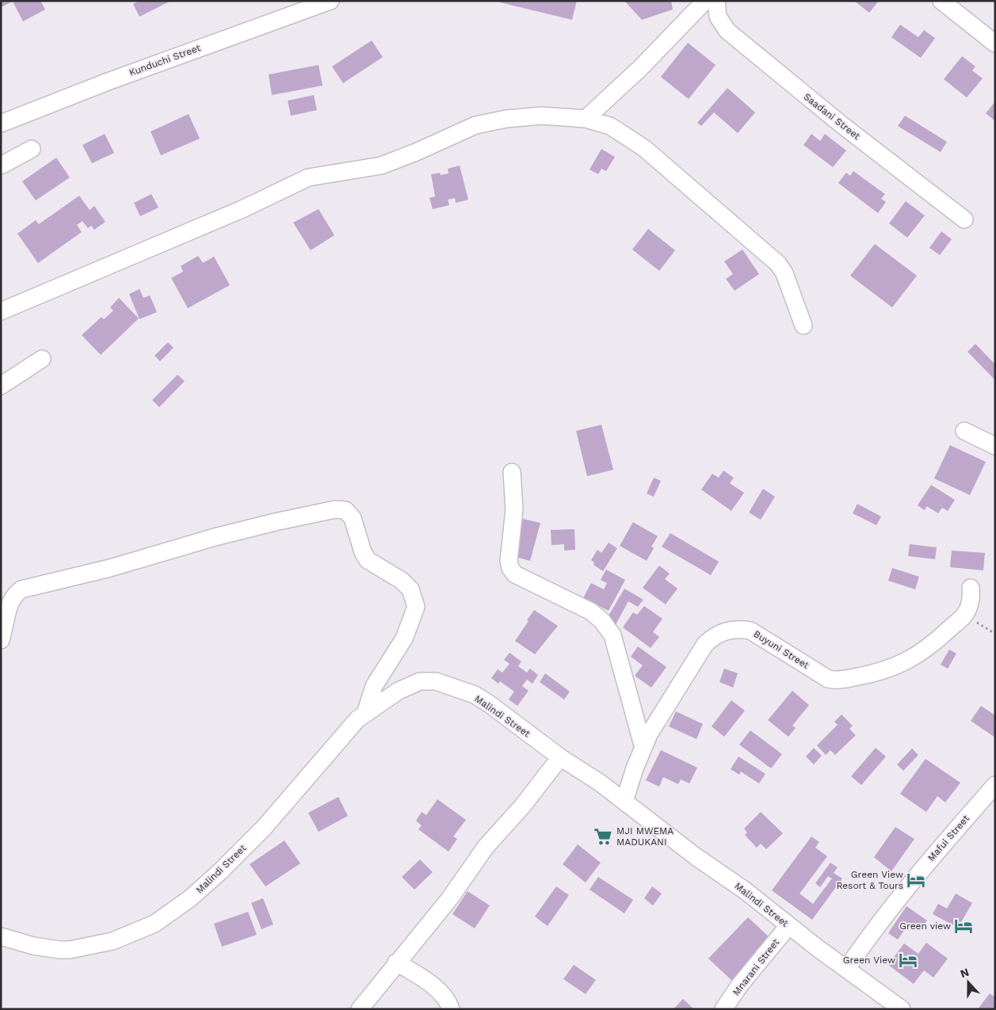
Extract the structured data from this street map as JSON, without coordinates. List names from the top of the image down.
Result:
{
  "streets": {
    "street": [
      "Kunduchi Street",
      "Saadani Street",
      "Buyuni Street",
      "Malindi Street",
      "Mafui Street",
      "Mnarani Street"
    ]
  },
  "crossings": [
    ["Buyuni Street", "Malindi Street"],
    ["Malindi Street", "Mafui Street"],
    ["Malindi Street", "Mnarani Street"]
  ],
  "places": {
    "supermarket": ["MJI MWEMA MADUKANI"],
    "hotel": ["Green View Resort & Tours", "Green view", "Green View"]
  },
  "north": "top"
}
